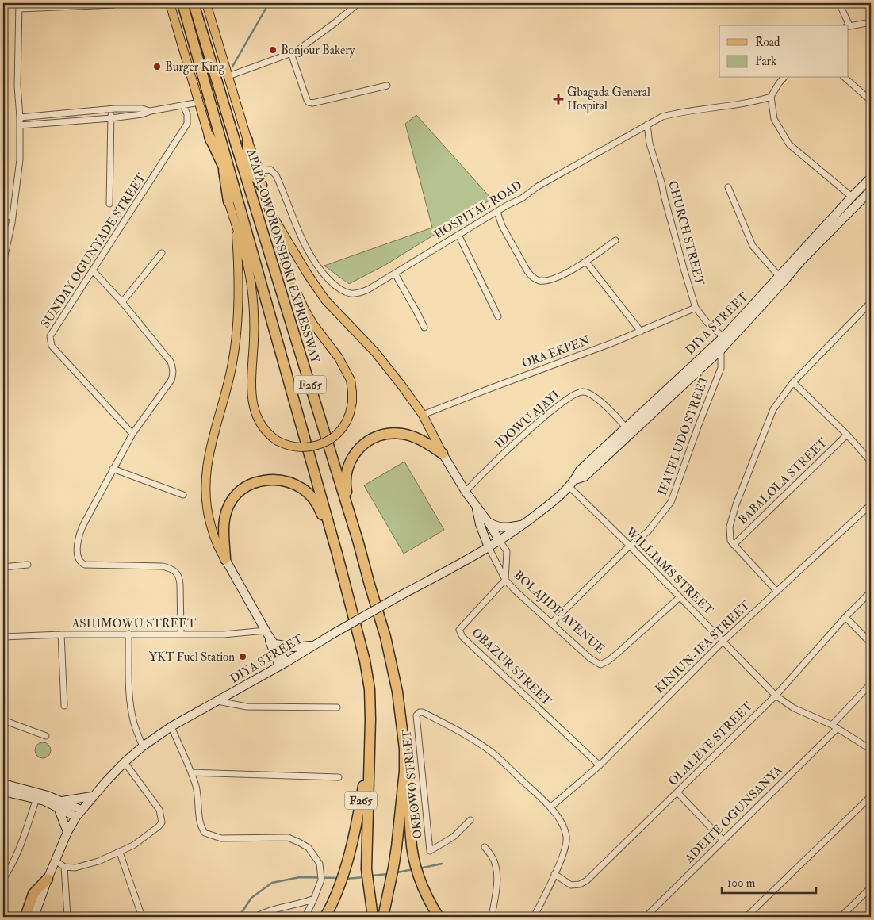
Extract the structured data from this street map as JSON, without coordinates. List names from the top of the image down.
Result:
{
  "streets": {
    "highway": ["APAPA-OWORONSHOKI EXPRESSWAY", "F265"],
    "main road": ["DIYA STREET"],
    "street": [
      "HOSPITAL ROAD",
      "CHURCH STREET",
      "SUNDAY OGUNYADE STREET",
      "ORA EKPEN",
      "IDOWU AJAYI",
      "IFATELUDO STREET",
      "BABALOLA STREET",
      "WILLIAMS STREET",
      "BOLAJIDE AVENUE",
      "ASHIMOWU STREET",
      "KINIUN-IFA STREET",
      "OBAZUR STREET",
      "OLALEYE STREET",
      "OKEOWO STREET",
      "ADEITE OGUNSANYA"
    ]
  },
  "crossings": [
    ["HOSPITAL ROAD", "CHURCH STREET"],
    ["HOSPITAL ROAD", "APAPA-OWORONSHOKI EXPRESSWAY"],
    ["CHURCH STREET", "DIYA STREET"],
    ["CHURCH STREET", "ORA EKPEN"],
    ["APAPA-OWORONSHOKI EXPRESSWAY", "F265"],
    ["DIYA STREET", "IDOWU AJAYI"],
    ["DIYA STREET", "IFATELUDO STREET"],
    ["DIYA STREET", "WILLIAMS STREET"],
    ["DIYA STREET", "BOLAJIDE AVENUE"],
    ["IFATELUDO STREET", "WILLIAMS STREET"],
    ["IFATELUDO STREET", "BOLAJIDE AVENUE"],
    ["WILLIAMS STREET", "BOLAJIDE AVENUE"],
    ["WILLIAMS STREET", "KINIUN-IFA STREET"],
    ["WILLIAMS STREET", "OLALEYE STREET"],
    ["WILLIAMS STREET", "ADEITE OGUNSANYA"],
    ["BOLAJIDE AVENUE", "OBAZUR STREET"],
    ["KINIUN-IFA STREET", "OBAZUR STREET"],
    ["KINIUN-IFA STREET", "OKEOWO STREET"],
    ["OLALEYE STREET", "OKEOWO STREET"]
  ],
  "places": {
    "other": ["Bonjour Bakery", "Burger King", "YKT Fuel Station"],
    "health": ["Gbagada General Hospital"]
  },
  "legend": ["Road", "Park"],
  "scale_bar": "100 m"
}
